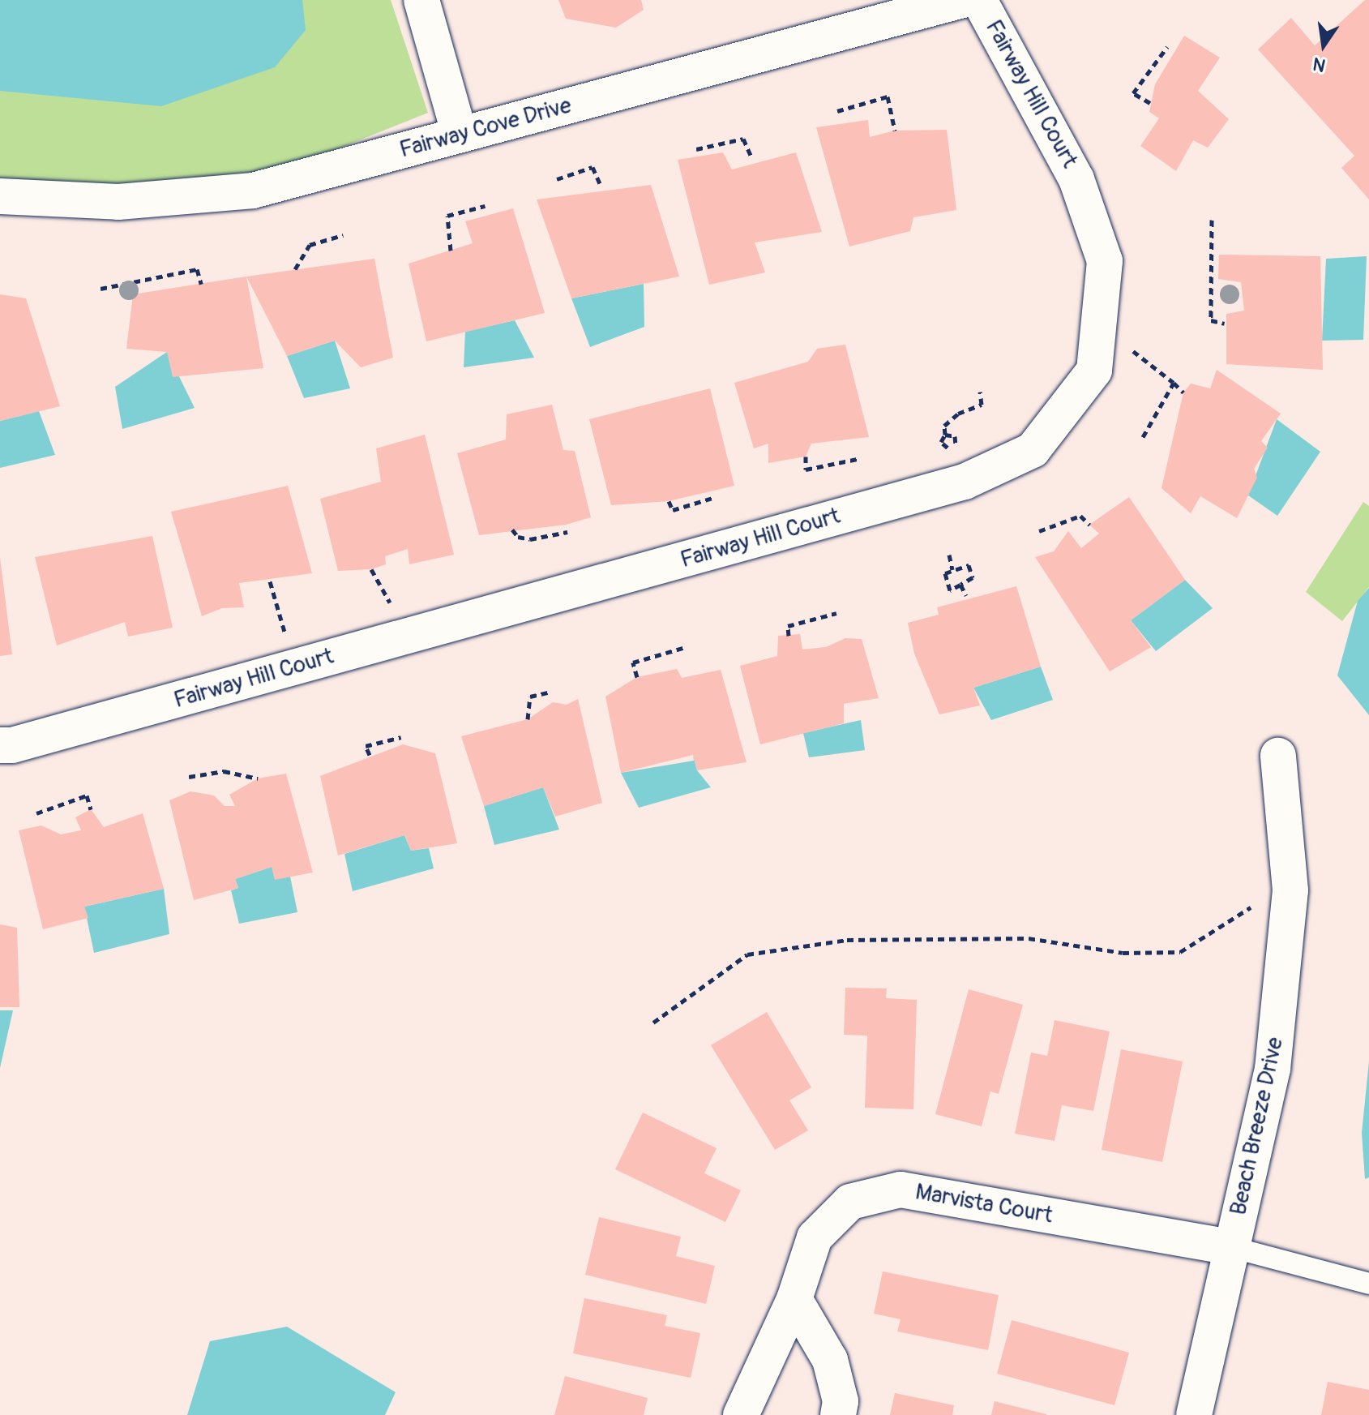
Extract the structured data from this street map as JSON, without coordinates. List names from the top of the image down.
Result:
{
  "streets": {
    "street": [
      "Fairway Hill Court",
      "Fairway Cove Drive",
      "Beach Breeze Drive",
      "Marvista Court"
    ]
  },
  "crossings": [
    ["Beach Breeze Drive", "Marvista Court"]
  ],
  "north": "bottom"
}
